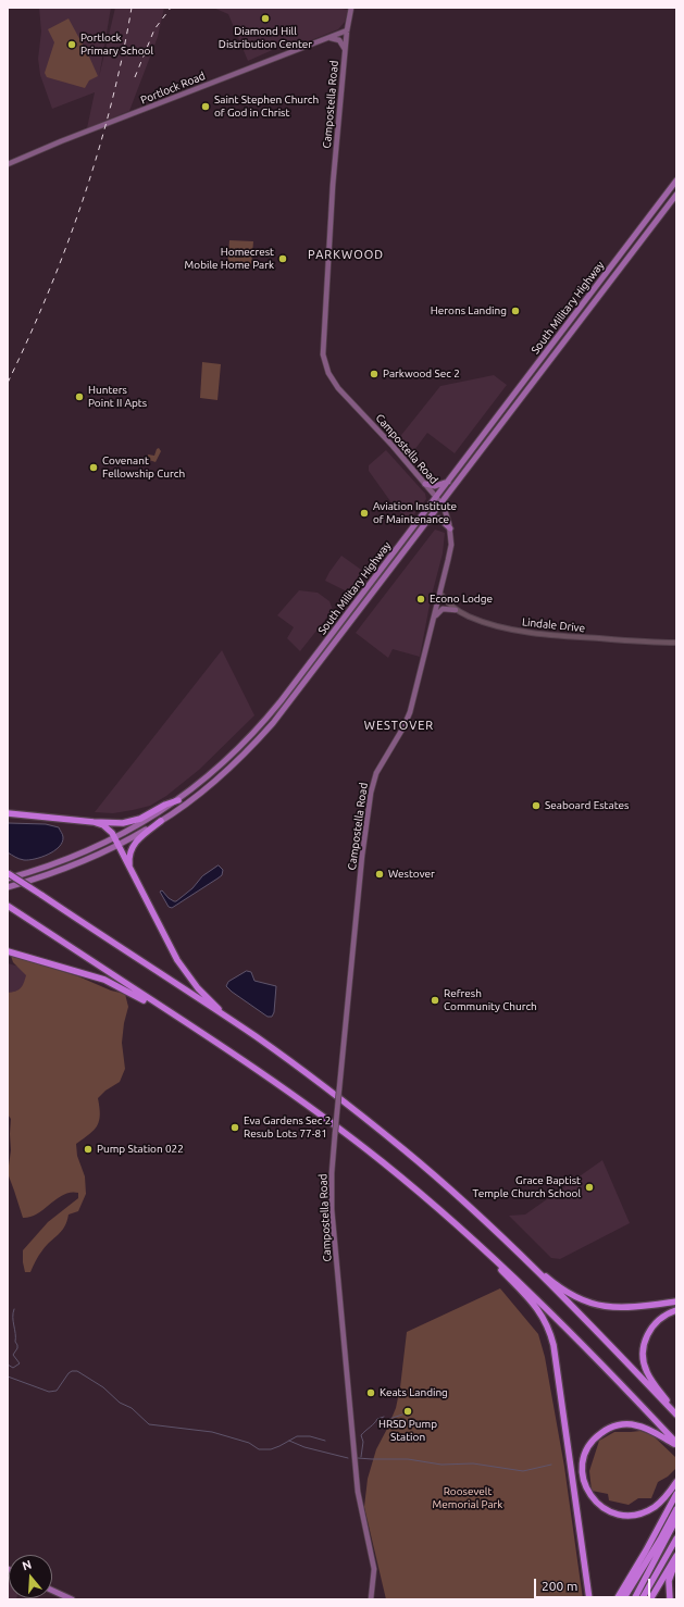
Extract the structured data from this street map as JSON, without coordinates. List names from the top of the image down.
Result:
{
  "streets": {
    "main road": ["Portlock Road", "Campostella Road", "South Military Highway"],
    "street": ["Lindale Drive"]
  },
  "crossings": [
    ["Portlock Road", "Campostella Road"],
    ["Campostella Road", "South Military Highway"],
    ["Campostella Road", "Lindale Drive"]
  ],
  "districts": ["PARKWOOD", "WESTOVER"],
  "parks": ["Roosevelt Memorial Park"],
  "places": [
    "Diamond Hill Distribution Center",
    "Portlock Primary School",
    "Saint Stephen Church of God in Christ",
    "Homecrest Mobile Home Park",
    "Herons Landing",
    "Parkwood Sec 2",
    "Hunters Point II Apts",
    "Covenant Fellowship Curch",
    "Aviation Institute of Maintenance",
    "Econo Lodge",
    "Seaboard Estates",
    "Westover",
    "Refresh Community Church",
    "Eva Gardens Sec 2 Resub Lots 77-81",
    "Pump Station 022",
    "Grace Baptist Temple Church School",
    "Keats Landing",
    "HRSD Pump Station"
  ],
  "scale_bar": "200 m",
  "north": "top"
}
